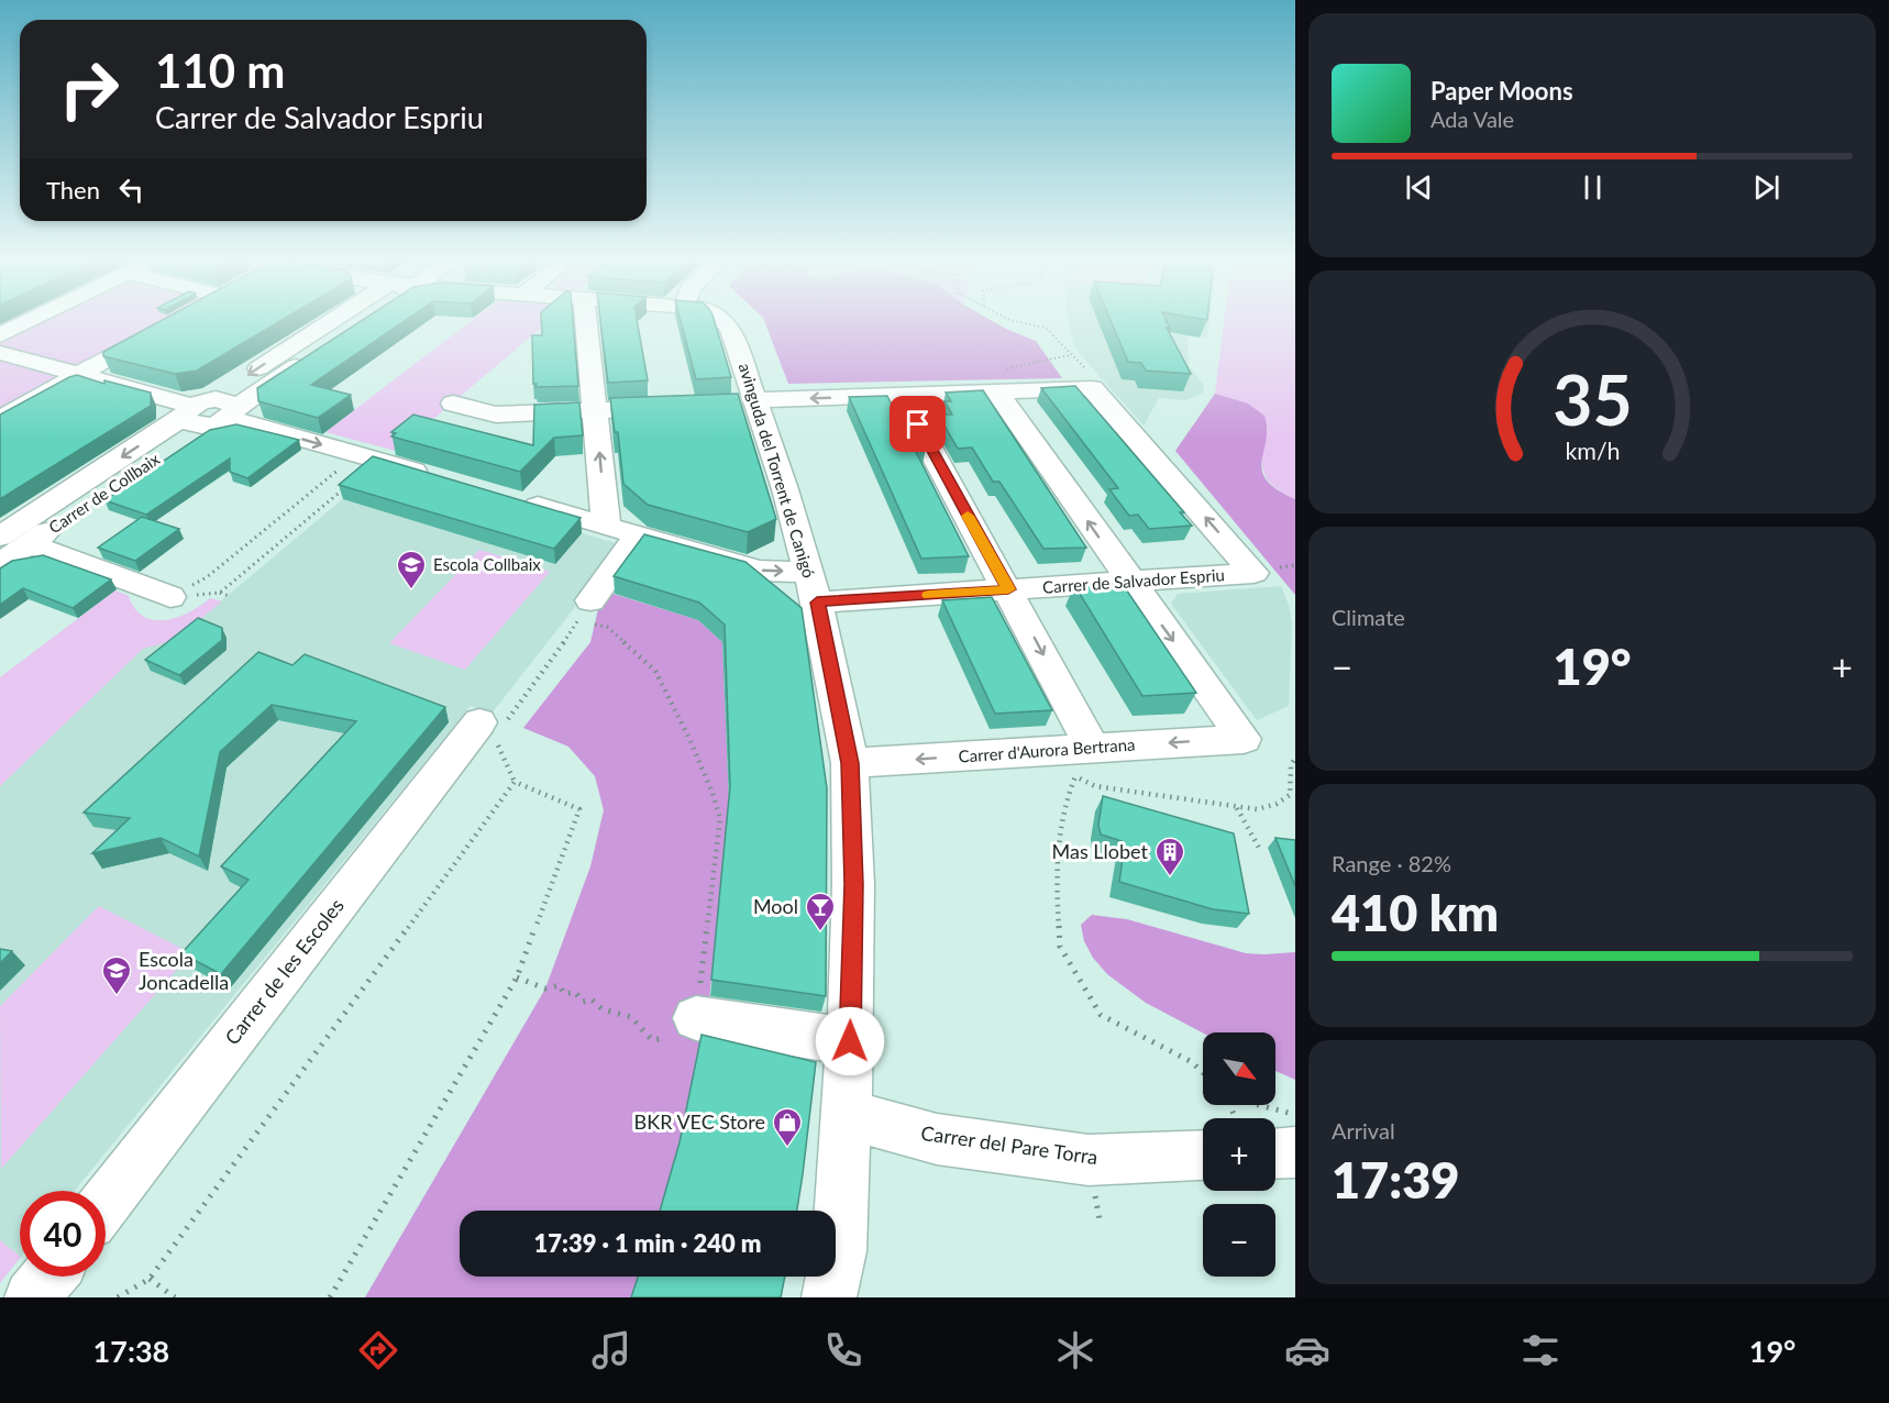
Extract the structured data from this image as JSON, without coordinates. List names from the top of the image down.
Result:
{
  "streets": {
    "street": [
      "avinguda del Torrent de Canigó",
      "Carrer de Collbaix",
      "Carrer de Salvador Espriu",
      "Carrer d'Aurora Bertrana",
      "Carrer de les Escoles",
      "Carrer del Pare Torra"
    ]
  },
  "crossings": [
    ["avinguda del Torrent de Canigó", "Carrer de Salvador Espriu"],
    ["avinguda del Torrent de Canigó", "Carrer d'Aurora Bertrana"],
    ["avinguda del Torrent de Canigó", "Carrer del Pare Torra"],
    ["Carrer de Salvador Espriu", "Carrer d'Aurora Bertrana"]
  ],
  "places": {
    "school or university": ["Escola Collbaix", "Escola Joncadella"],
    "building": ["Mas Llobet"],
    "bar": ["Mool"],
    "shop": ["BKR VEC Store"]
  },
  "north": "bottom right",
  "page": {
    "turn": ["110 m", "Carrer de Salvador Espriu"],
    "song": ["Paper Moons", "Ada Vale"],
    "then": "Then",
    "tile": [
      "Climate",
      ["Range · 82%", "410 km"],
      ["Arrival", "17:39"]
    ],
    "heat": ["−", "19°", "+"],
    "map_buttons": ["+", "−"],
    "limit": "40",
    "trip": "17:39 · 1 min · 240 m",
    "tabs": ["17:38", "19°"],
    "gauge": ["35", "km/h"]
  }
}
